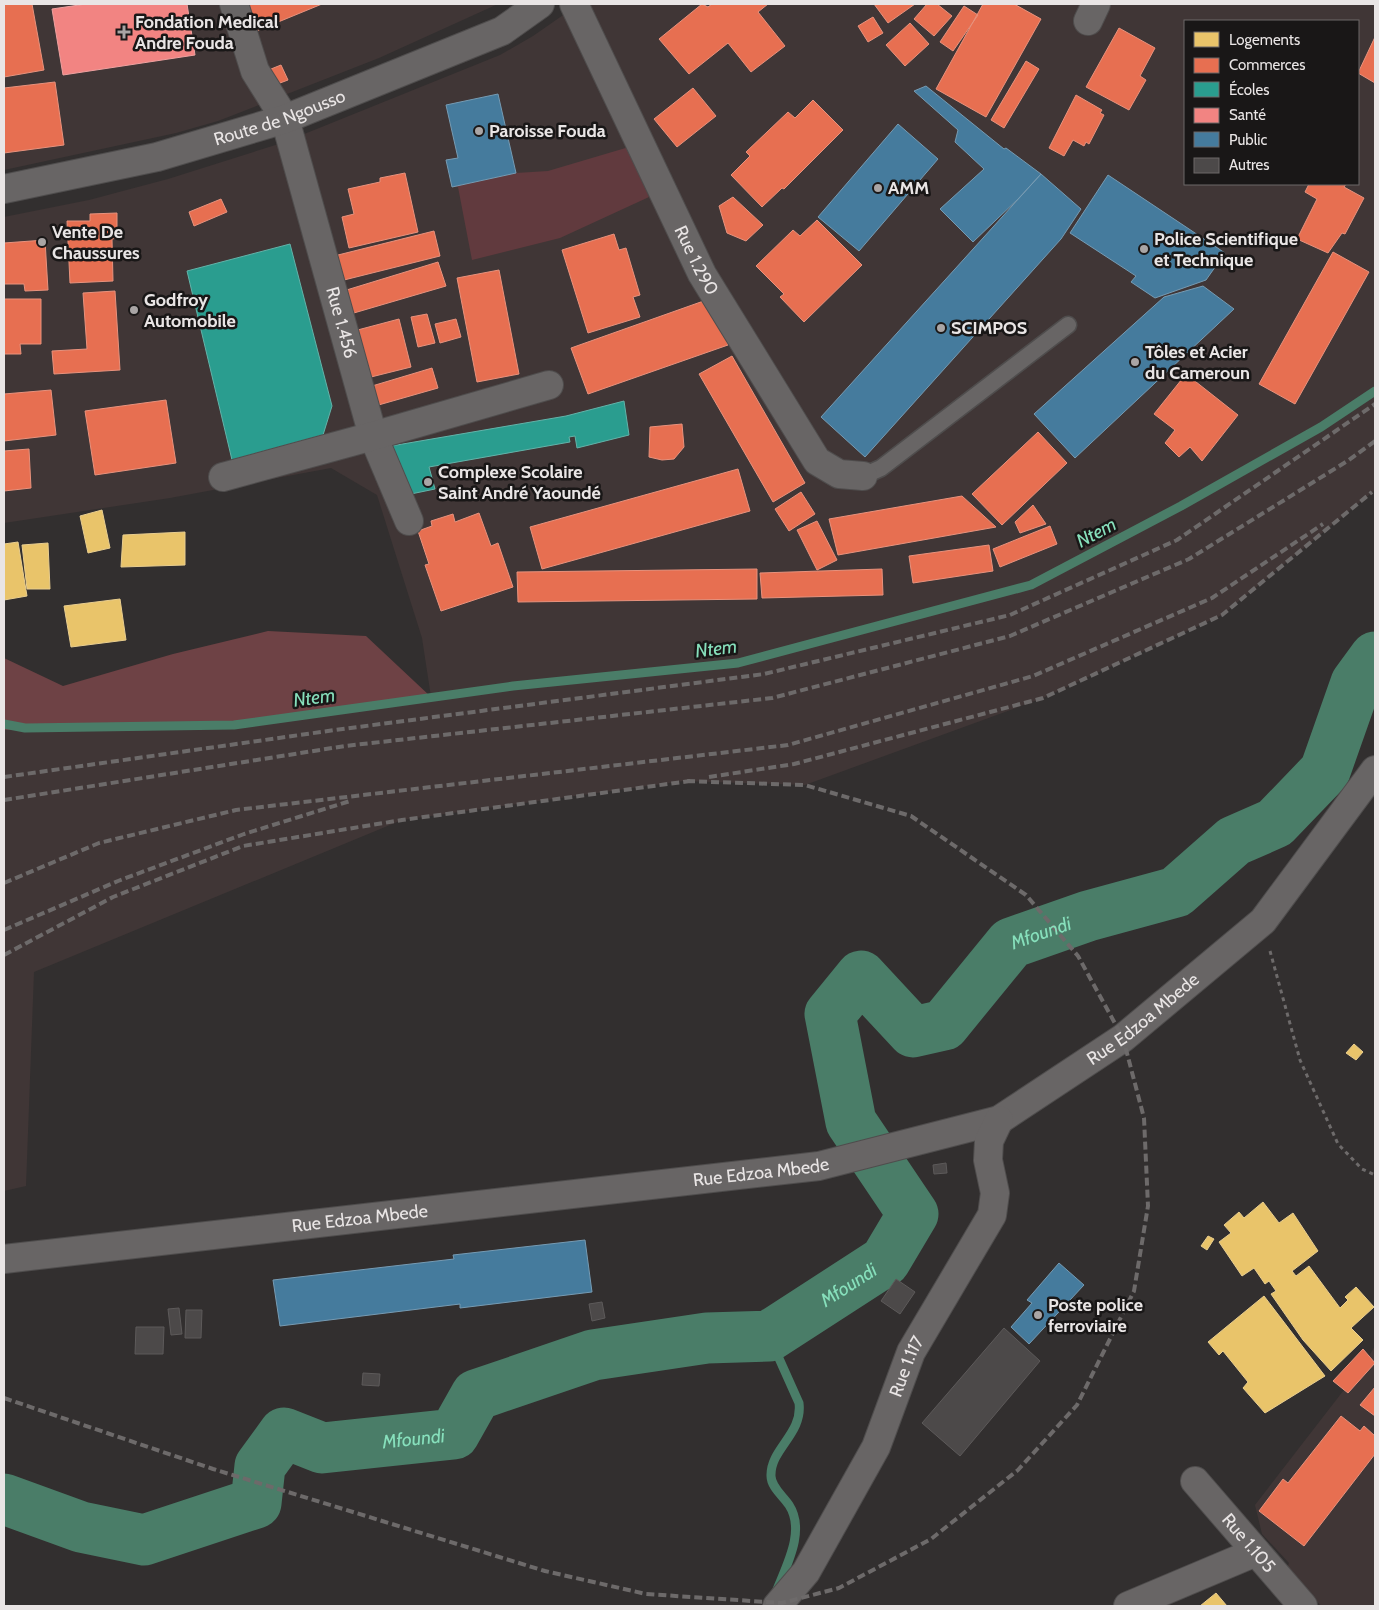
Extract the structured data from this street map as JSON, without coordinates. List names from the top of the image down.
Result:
{
  "streets": {
    "street": [
      "Route de Ngousso",
      "Rue 1.290",
      "Rue 1.456",
      "Rue Edzoa Mbede",
      "Rue 1.117",
      "Rue 1.105"
    ]
  },
  "crossings": [
    ["Route de Ngousso", "Rue 1.456"],
    ["Rue Edzoa Mbede", "Rue 1.117"]
  ],
  "water": ["Ntem", "Mfoundi"],
  "places": {
    "health": ["Fondation Medical Andre Fouda"],
    "other": [
      "Paroisse Fouda",
      "AMM",
      "Vente De Chaussures",
      "Police Scientifique et Technique",
      "Godfroy Automobile",
      "SCIMPOS",
      "Tôles et Acier du Cameroun",
      "Complexe Scolaire Saint André Yaoundé",
      "Poste police ferroviaire"
    ]
  },
  "legend": [
    "Logements",
    "Commerces",
    "Écoles",
    "Santé",
    "Public",
    "Autres"
  ]
}
